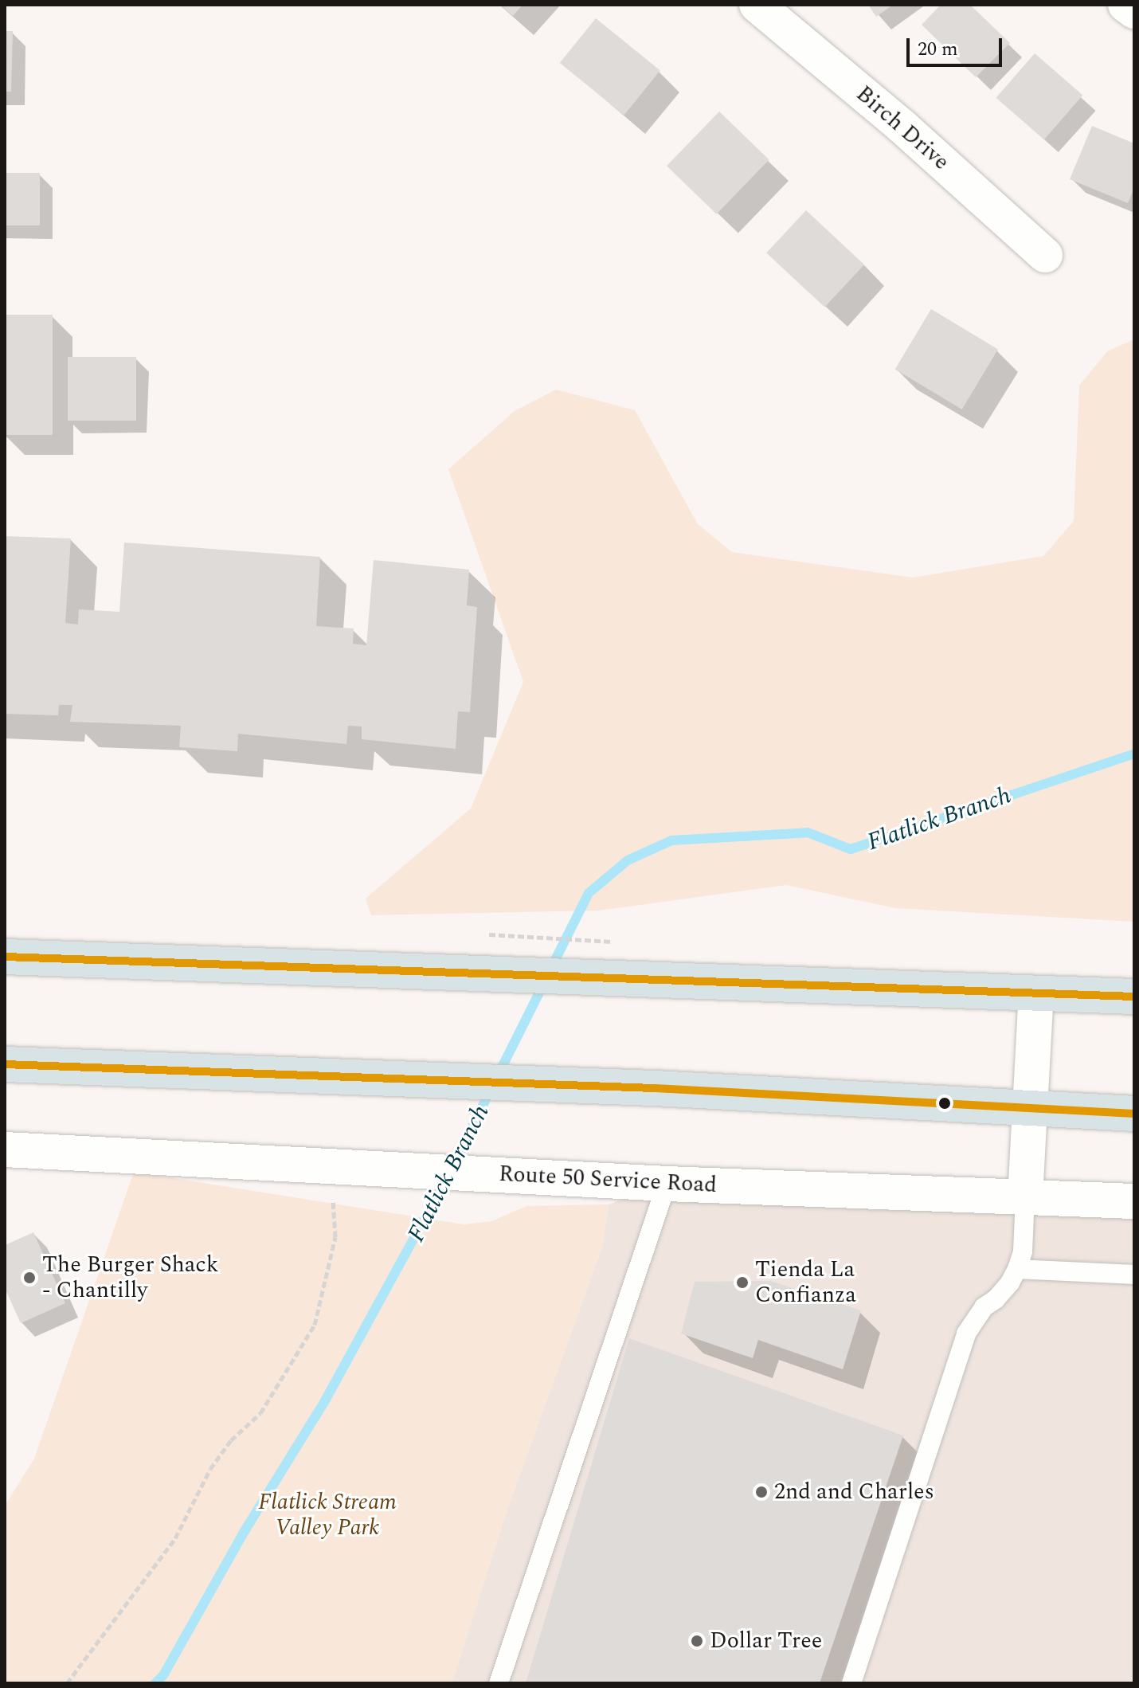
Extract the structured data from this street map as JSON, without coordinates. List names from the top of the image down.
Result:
{
  "streets": {
    "street": ["Birch Drive", "Route 50 Service Road"]
  },
  "water": ["Flatlick Branch"],
  "parks": ["Flatlick Stream Valley Park"],
  "places": [
    "The Burger Shack - Chantilly",
    "Tienda La Confianza",
    "2nd and Charles",
    "Dollar Tree"
  ],
  "scale_bar": "20 m"
}
